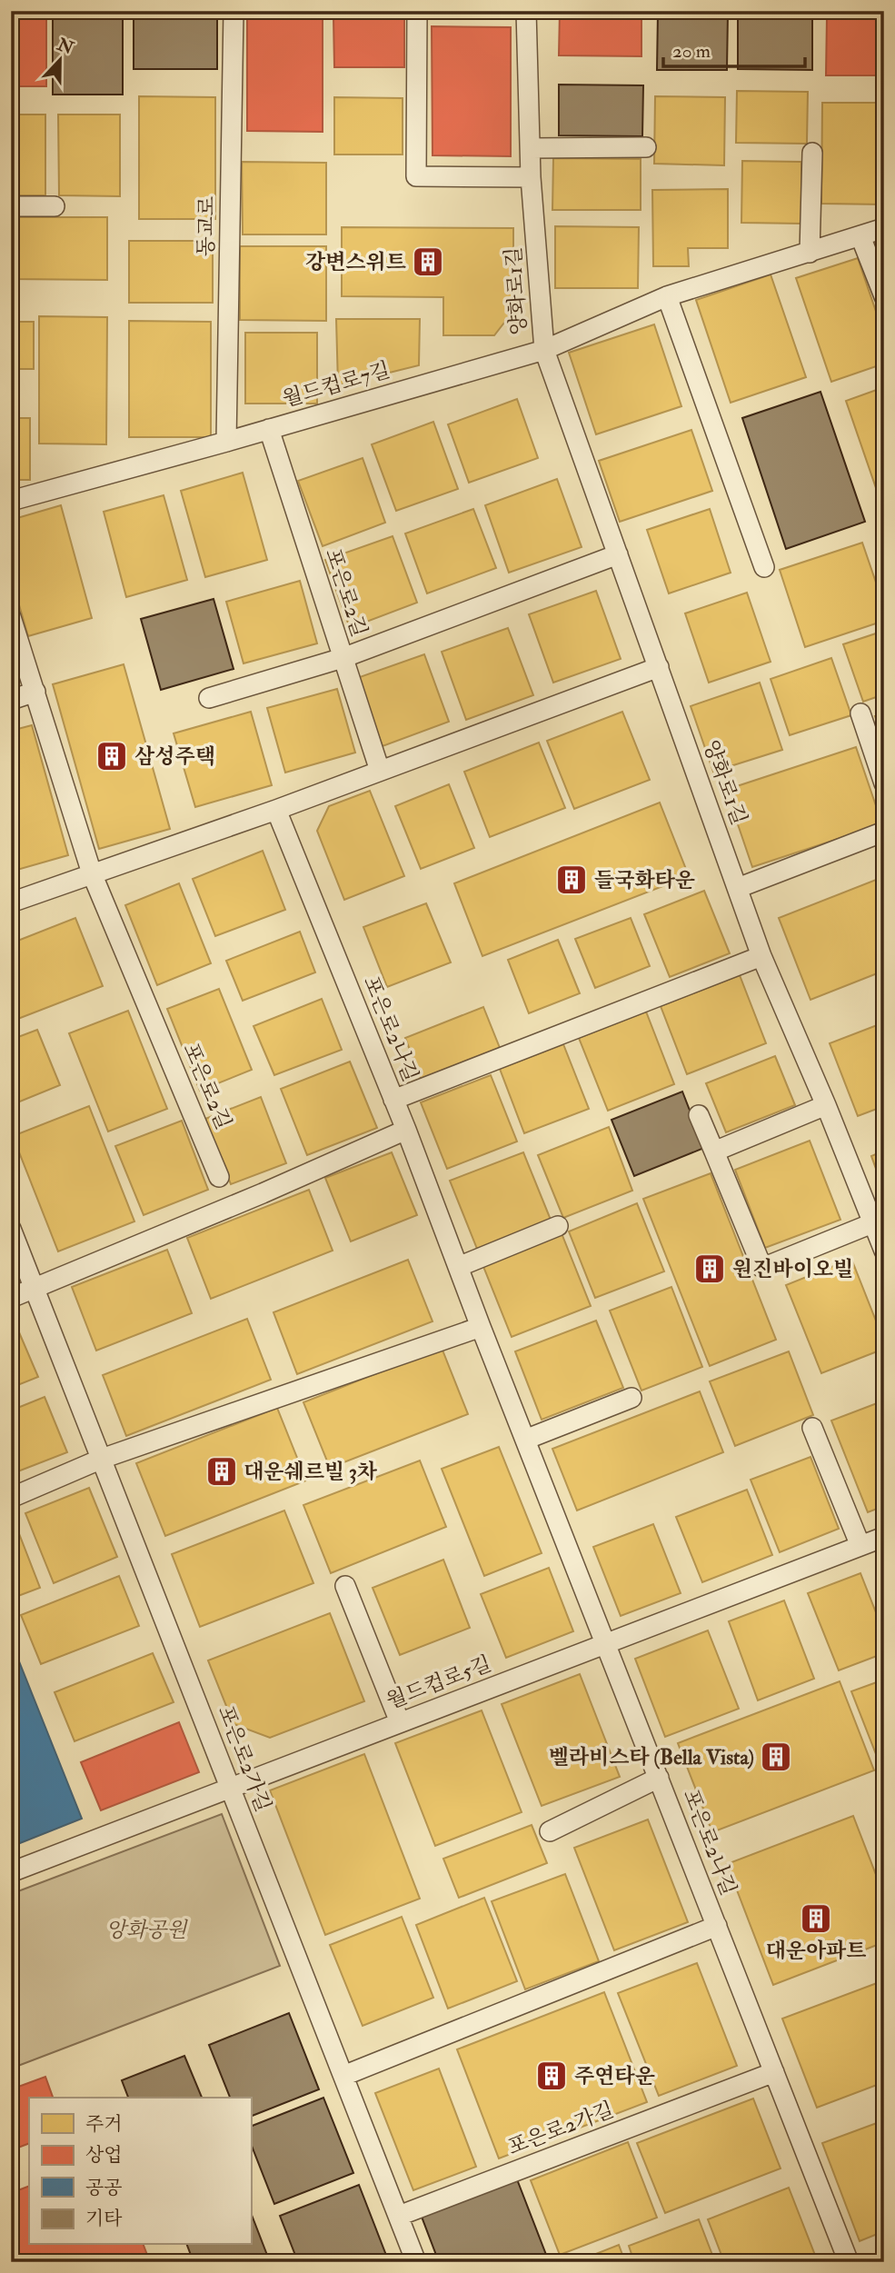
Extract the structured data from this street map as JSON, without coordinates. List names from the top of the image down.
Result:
{
  "streets": {
    "lane": [
      "동교로",
      "양화로1길",
      "월드컵로7길",
      "포은로2길",
      "포은로2나길",
      "월드컵로5길",
      "포은로2가길"
    ]
  },
  "crossings": [
    ["동교로", "월드컵로7길"],
    ["양화로1길", "월드컵로7길"],
    ["월드컵로7길", "포은로2길"],
    ["포은로2나길", "월드컵로5길"],
    ["포은로2나길", "포은로2가길"],
    ["월드컵로5길", "포은로2가길"]
  ],
  "parks": ["앙화공원"],
  "places": {
    "building": [
      "강변스위트",
      "삼성주택",
      "들국화타운",
      "원진바이오빌",
      "대운쉐르빌 3차",
      "벨라비스타 (Bella Vista)",
      "대운아파트",
      "주연타운"
    ]
  },
  "legend": [
    "주거",
    "상업",
    "공공",
    "기타"
  ],
  "scale_bar": "20 m",
  "north": "top"
}
